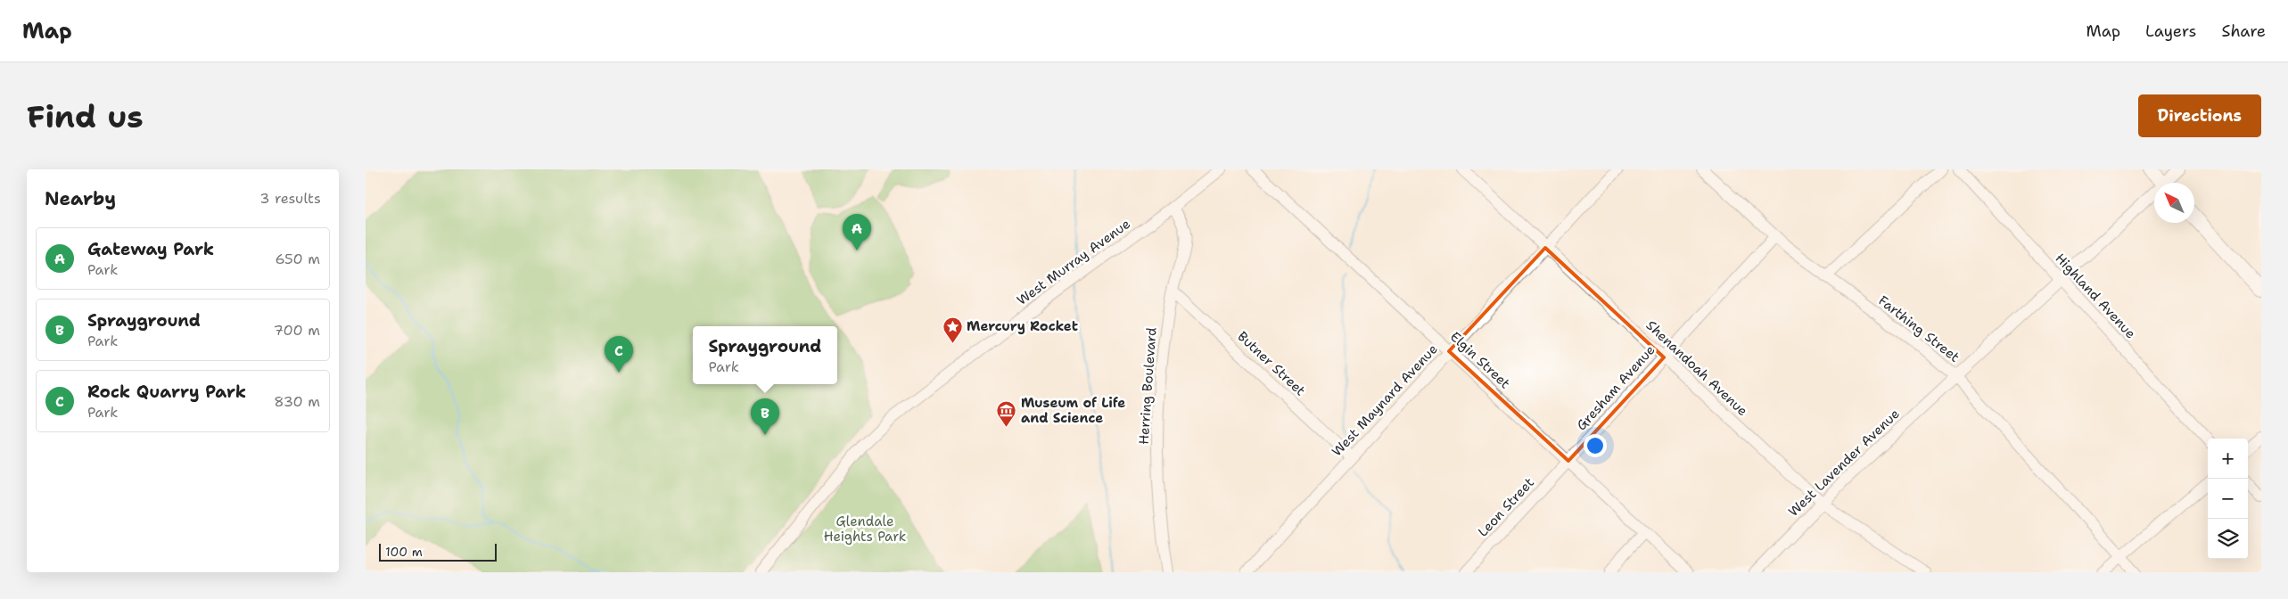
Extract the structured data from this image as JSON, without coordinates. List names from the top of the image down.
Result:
{
  "streets": {
    "street": [
      "West Murray Avenue",
      "Highland Avenue",
      "Farthing Street",
      "Elgin Street",
      "Butner Street",
      "Shenandoah Avenue",
      "Herring Boulevard",
      "Gresham Avenue",
      "West Maynard Avenue",
      "West Lavender Avenue",
      "Leon Street"
    ]
  },
  "crossings": [
    ["West Murray Avenue", "Herring Boulevard"],
    ["Highland Avenue", "West Lavender Avenue"],
    ["Farthing Street", "Gresham Avenue"],
    ["Farthing Street", "West Lavender Avenue"],
    ["Elgin Street", "Gresham Avenue"],
    ["Elgin Street", "West Maynard Avenue"],
    ["Elgin Street", "Leon Street"],
    ["Butner Street", "Herring Boulevard"],
    ["Butner Street", "West Maynard Avenue"],
    ["Shenandoah Avenue", "Gresham Avenue"],
    ["Shenandoah Avenue", "West Maynard Avenue"],
    ["Shenandoah Avenue", "West Lavender Avenue"],
    ["Gresham Avenue", "Leon Street"]
  ],
  "parks": ["Glendale Heights Park"],
  "places": {
    "place": ["Mercury Rocket"],
    "museum": ["Museum of Life and Science"]
  },
  "scale_bar": "100 m",
  "north": "top left",
  "page": {
    "header": "Map",
    "nav": ["Map", "Layers", "Share"],
    "buttons": "Directions",
    "title": "Find us",
    "heading": ["Nearby", "3 results"],
    "pins": ["A", "C", "B"],
    "list": [
      {
        "mark": "A",
        "name": "Gateway Park",
        "note": "Park",
        "value": "650 m"
      },
      {
        "mark": "B",
        "name": "Sprayground",
        "note": "Park",
        "value": "700 m"
      },
      {
        "mark": "C",
        "name": "Rock Quarry Park",
        "note": "Park",
        "value": "830 m"
      }
    ],
    "popup": ["Sprayground", "Park"],
    "map_buttons": ["+", "−"],
    "scale": "100 m"
  }
}
